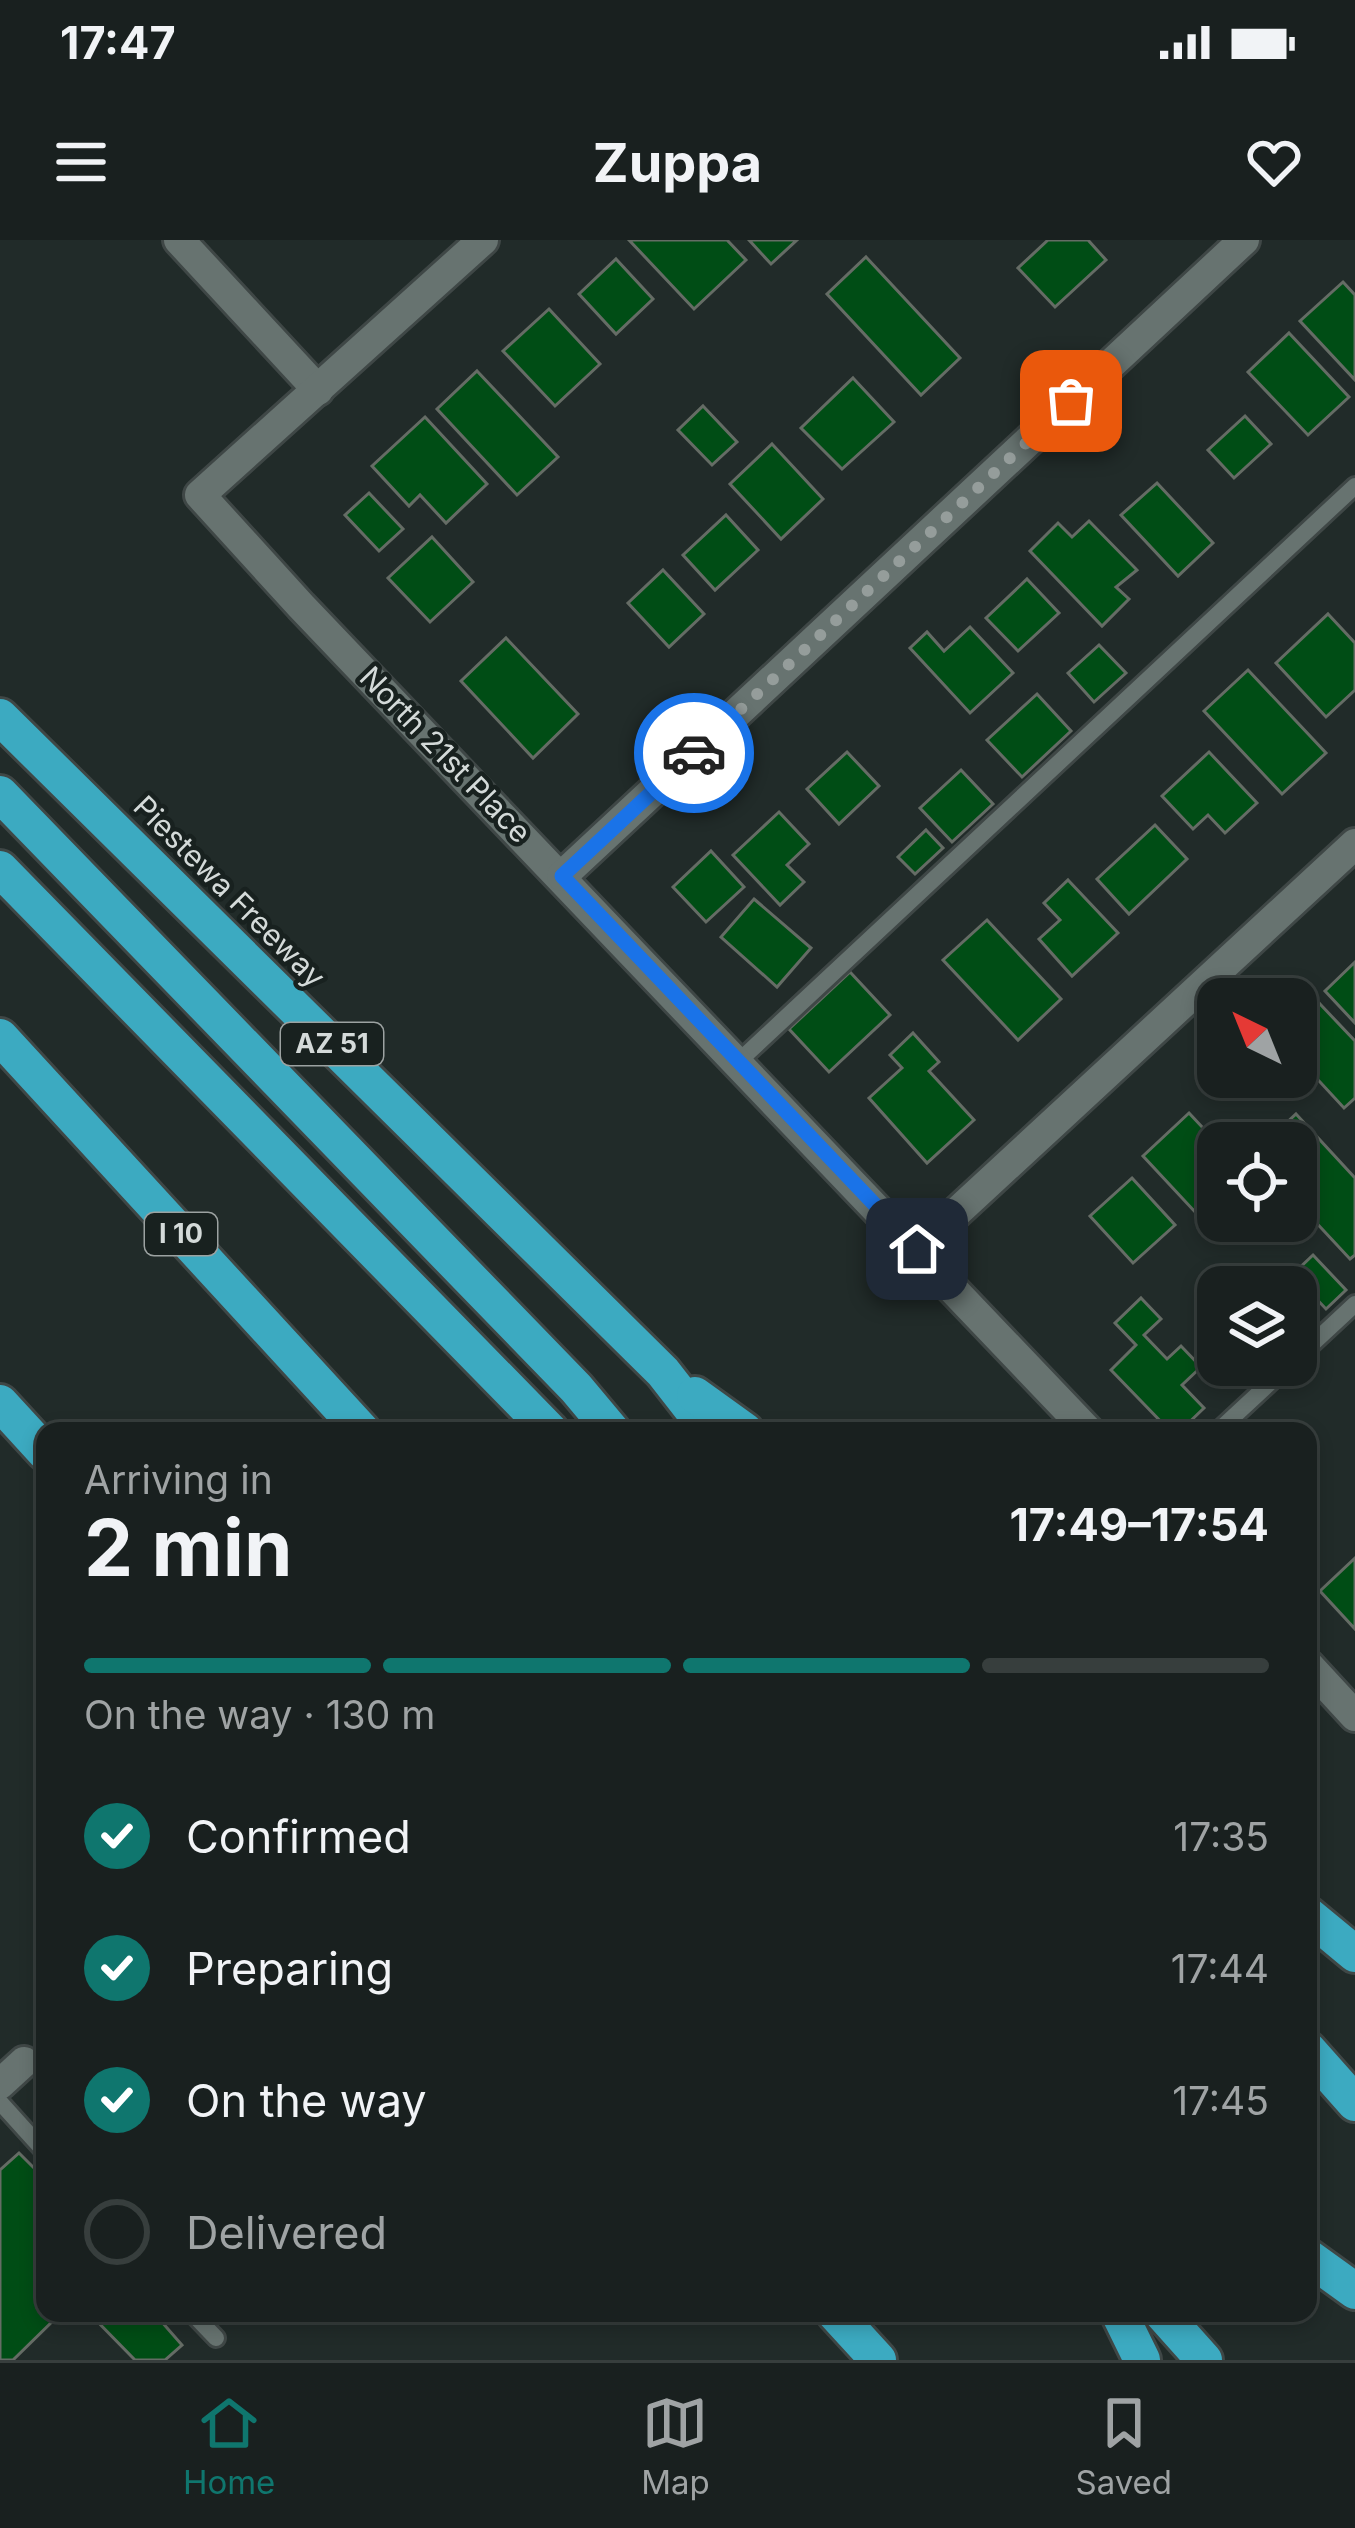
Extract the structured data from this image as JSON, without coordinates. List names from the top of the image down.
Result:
{
  "streets": {
    "highway": ["Piestewa Freeway", "AZ 51", "I 10"],
    "street": ["North 21st Place"]
  },
  "north": "top left",
  "page": {
    "status": "17:47",
    "header": "Zuppa",
    "heading": ["2 min", "Arriving in", "17:49–17:54"],
    "bar": "On the way · 130 m",
    "list": [
      ["Confirmed", "17:35"],
      ["Preparing", "17:44"],
      ["On the way", "17:45"],
      "Delivered"
    ],
    "tabs": ["Home", "Map", "Saved"]
  }
}
